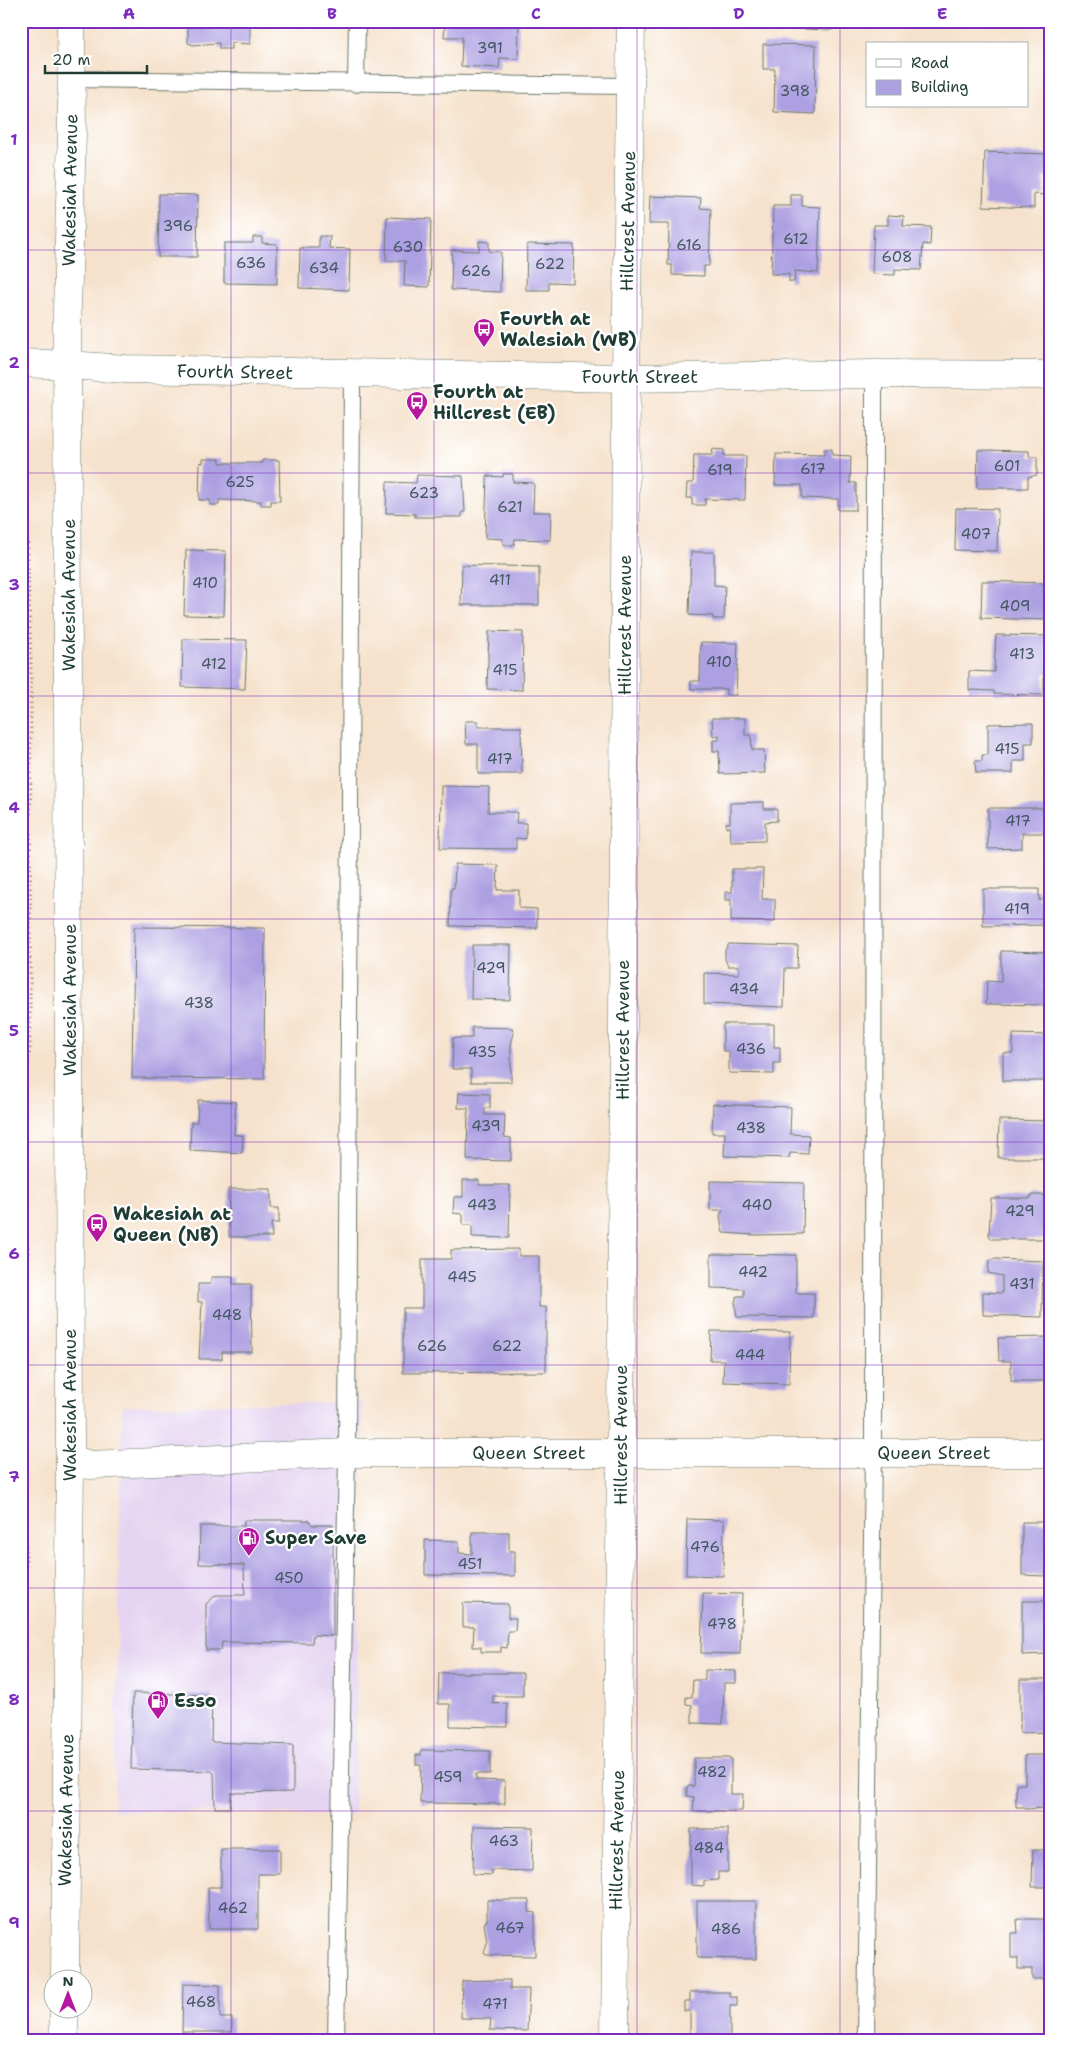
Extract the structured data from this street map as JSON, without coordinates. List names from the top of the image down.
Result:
{
  "streets": {
    "street": [
      "Wakesiah Avenue",
      "Hillcrest Avenue",
      "Fourth Street",
      "Queen Street"
    ]
  },
  "crossings": [
    ["Wakesiah Avenue", "Fourth Street"],
    ["Wakesiah Avenue", "Queen Street"],
    ["Hillcrest Avenue", "Fourth Street"],
    ["Hillcrest Avenue", "Queen Street"]
  ],
  "places": {
    "bus stop": ["Fourth at Walesiah (WB)", "Fourth at Hillcrest (EB)", "Wakesiah at Queen (NB)"],
    "fuel station": ["Super Save", "Esso"]
  },
  "house_numbers": [
    "391",
    "398",
    "396",
    "612",
    "616",
    "630",
    "608",
    "636",
    "622",
    "634",
    "626",
    "601",
    "617",
    "619",
    "625",
    "623",
    "621",
    "407",
    "411",
    "410",
    "409",
    "413",
    "410",
    "412",
    "415",
    "415",
    "417",
    "417",
    "419",
    "429",
    "434",
    "438",
    "436",
    "435",
    "439",
    "438",
    "443",
    "440",
    "429",
    "442",
    "445",
    "431",
    "448",
    "626",
    "622",
    "444",
    "476",
    "451",
    "450",
    "478",
    "482",
    "459",
    "463",
    "484",
    "462",
    "467",
    "486",
    "468",
    "471"
  ],
  "legend": ["Road", "Building"],
  "scale_bar": "20 m",
  "north": "top",
  "grid": {
    "columns": [
      "A",
      "B",
      "C",
      "D",
      "E"
    ],
    "rows": [
      "1",
      "2",
      "3",
      "4",
      "5",
      "6",
      "7",
      "8",
      "9"
    ]
  }
}
